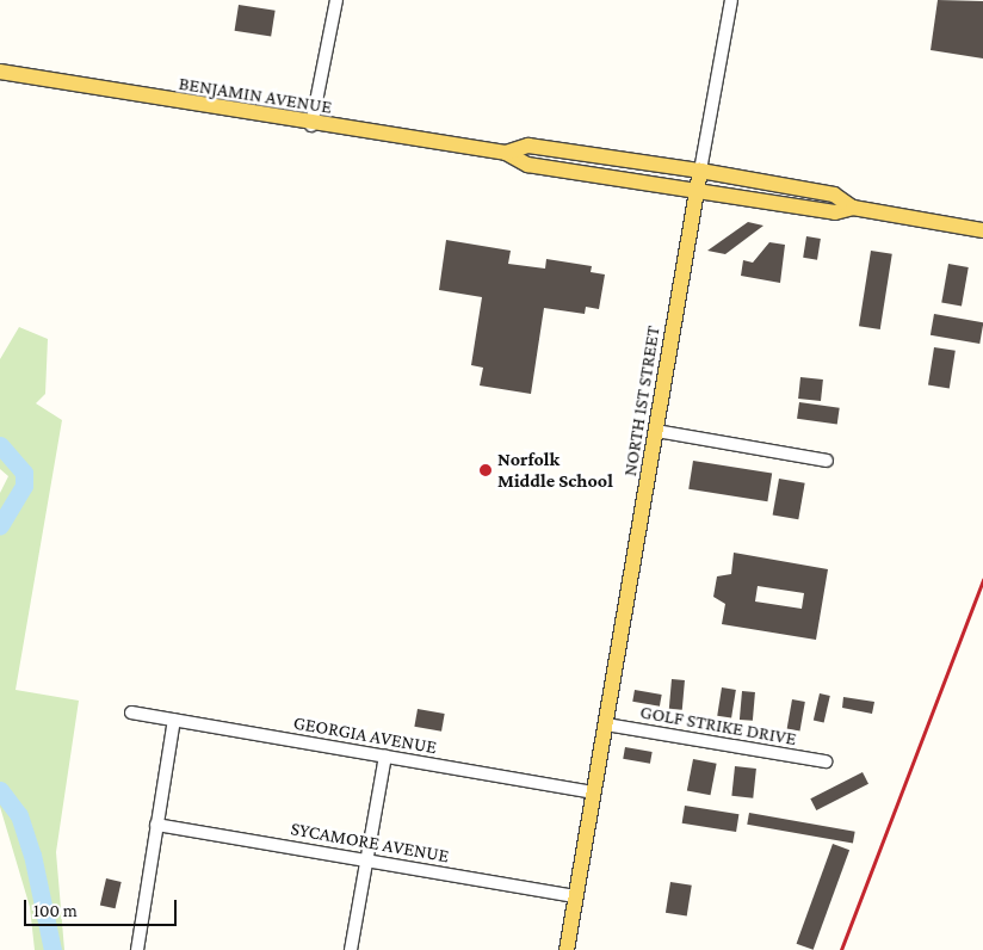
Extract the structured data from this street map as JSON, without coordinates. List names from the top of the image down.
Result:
{
  "streets": {
    "main road": ["BENJAMIN AVENUE", "NORTH 1ST STREET"],
    "street": ["GOLF STRIKE DRIVE", "GEORGIA AVENUE", "SYCAMORE AVENUE"]
  },
  "crossings": [
    ["BENJAMIN AVENUE", "NORTH 1ST STREET"],
    ["NORTH 1ST STREET", "GOLF STRIKE DRIVE"],
    ["NORTH 1ST STREET", "GEORGIA AVENUE"],
    ["NORTH 1ST STREET", "SYCAMORE AVENUE"]
  ],
  "places": ["Norfolk Middle School"],
  "scale_bar": "100 m"
}
